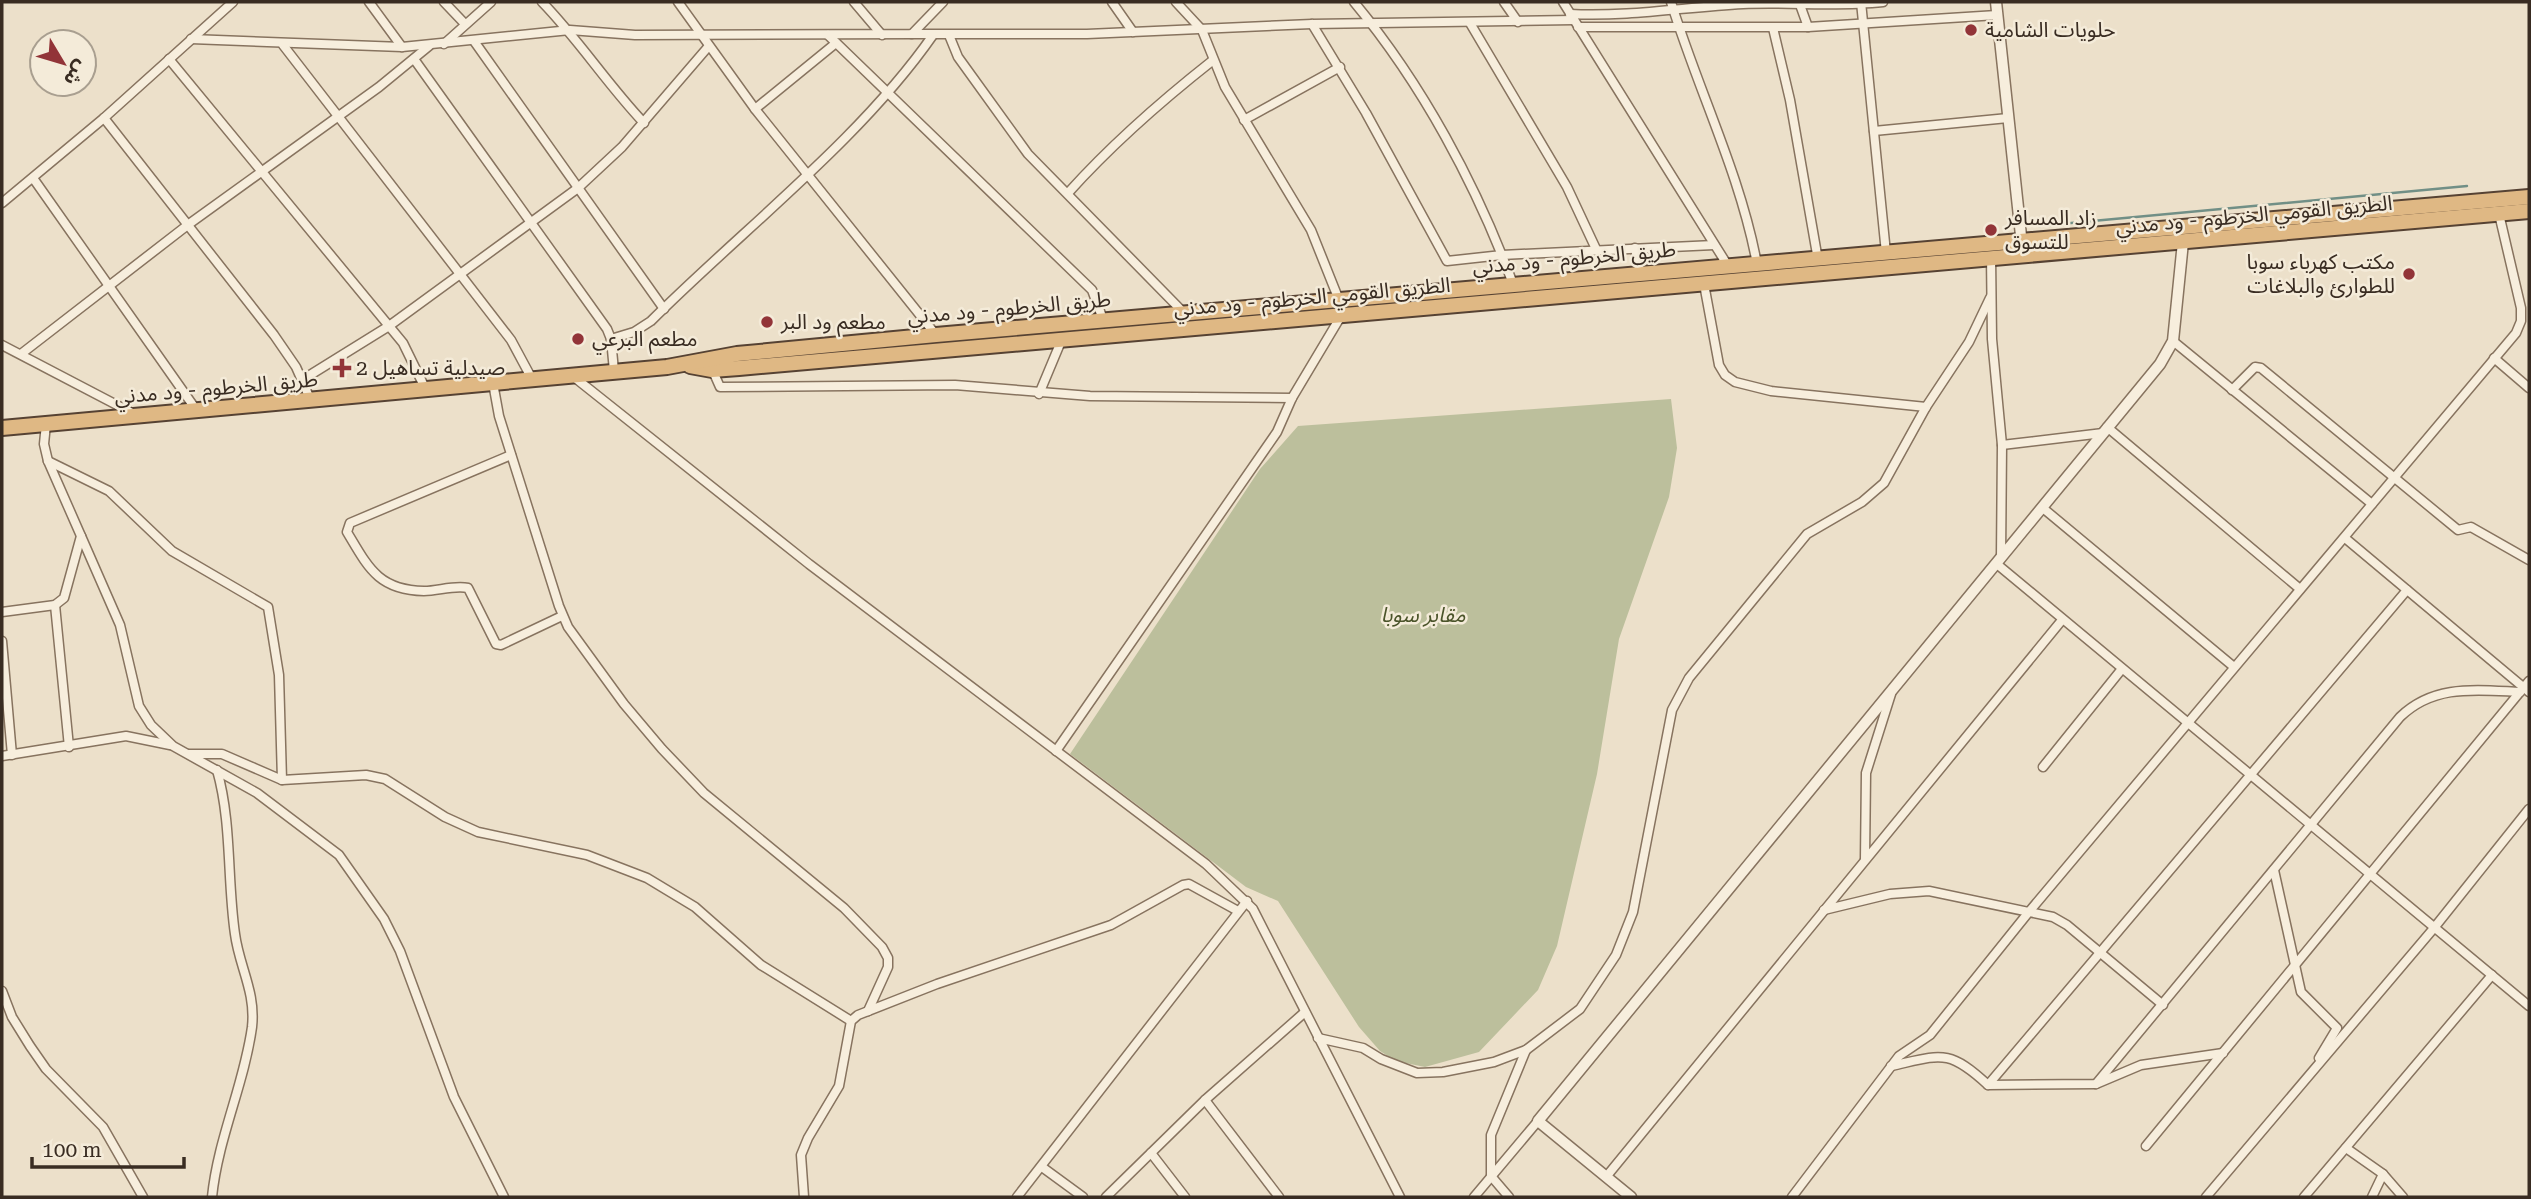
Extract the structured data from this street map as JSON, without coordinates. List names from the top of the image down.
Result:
{
  "streets": {
    "highway": ["الطريق القومي الخرطوم - ود مدني", "طريق الخرطوم - ود مدني"]
  },
  "crossings": [
    ["الطريق القومي الخرطوم - ود مدني", "طريق الخرطوم - ود مدني"]
  ],
  "parks": ["مقابر سوبا"],
  "places": {
    "other": [
      "حلويات الشامية",
      "زاد المسافر للتسوق",
      "مكتب كهرباء سوبا للطوارئ والبلاغات",
      "مطعم ود البر",
      "مطعم البرعي"
    ],
    "health": ["صيدلية تساهيل 2"]
  },
  "scale_bar": "100 m",
  "north": "bottom right"
}
